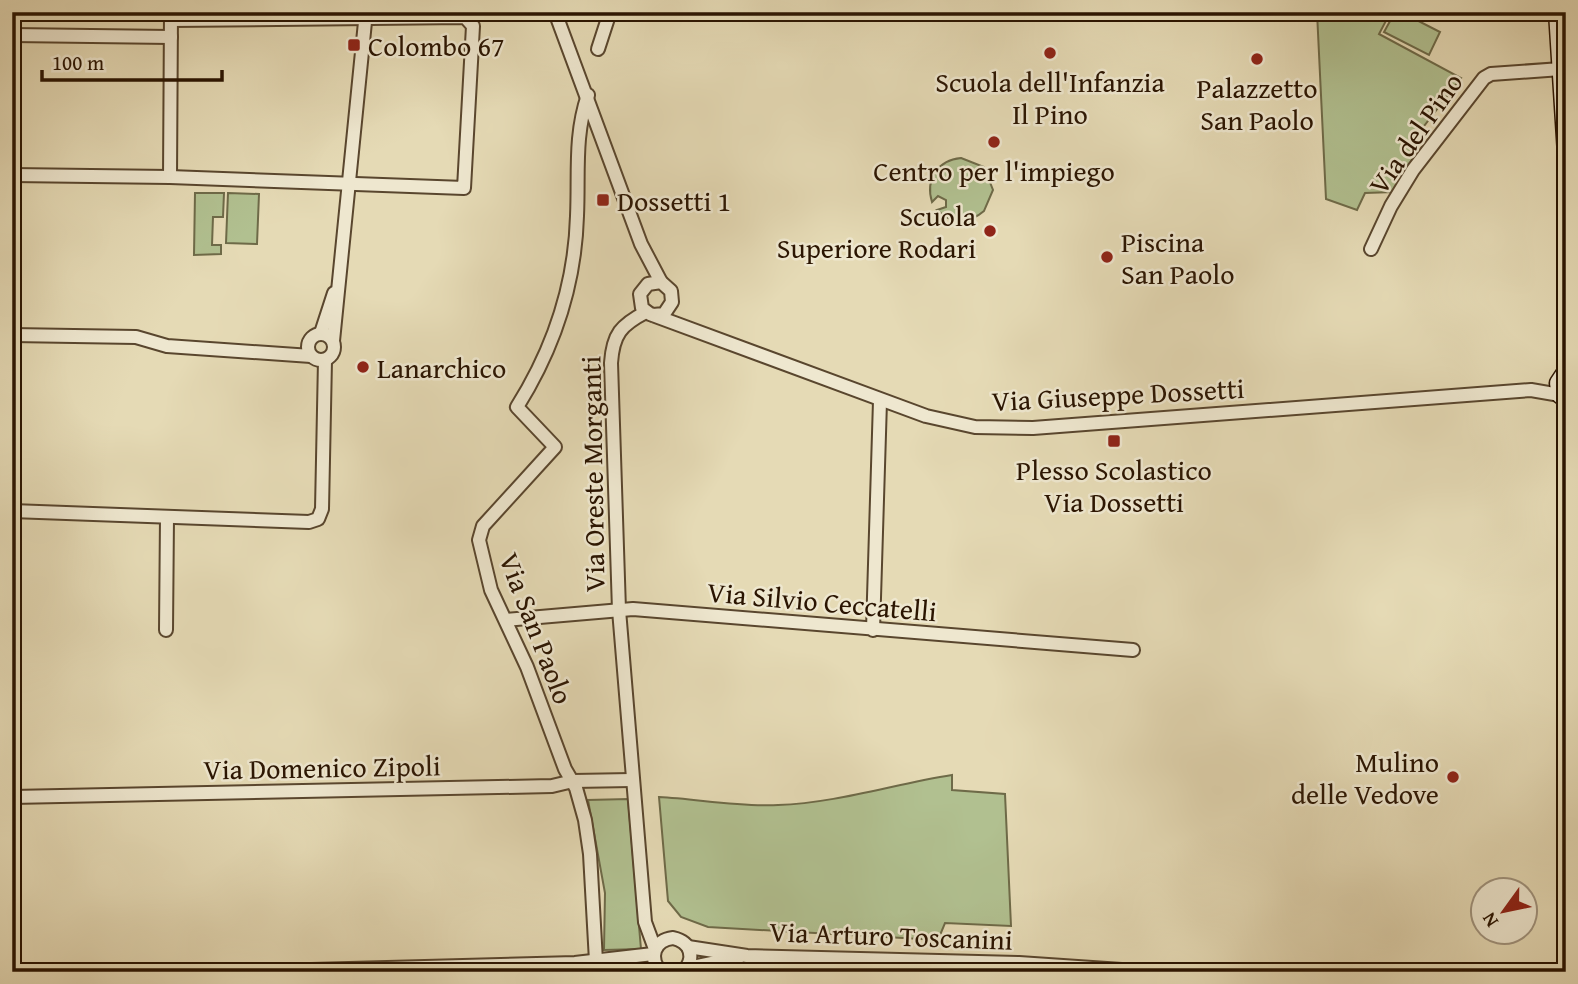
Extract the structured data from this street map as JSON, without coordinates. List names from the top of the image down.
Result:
{
  "streets": {
    "street": [
      "Via del Pino",
      "Via Giuseppe Dossetti",
      "Via Oreste Morganti",
      "Via Silvio Ceccatelli",
      "Via San Paolo",
      "Via Domenico Zipoli",
      "Via Arturo Toscanini"
    ]
  },
  "crossings": [
    ["Via Giuseppe Dossetti", "Via Oreste Morganti"],
    ["Via Oreste Morganti", "Via Silvio Ceccatelli"],
    ["Via Oreste Morganti", "Via Domenico Zipoli"],
    ["Via Silvio Ceccatelli", "Via San Paolo"],
    ["Via San Paolo", "Via Domenico Zipoli"]
  ],
  "places": {
    "transit": ["Colombo 67", "Dossetti 1", "Plesso Scolastico Via Dossetti"],
    "other": [
      "Scuola dell'Infanzia Il Pino",
      "Palazzetto San Paolo",
      "Centro per l'impiego",
      "Scuola Superiore Rodari",
      "Piscina San Paolo",
      "Lanarchico",
      "Mulino delle Vedove"
    ]
  },
  "scale_bar": "100 m",
  "north": "bottom left"
}
